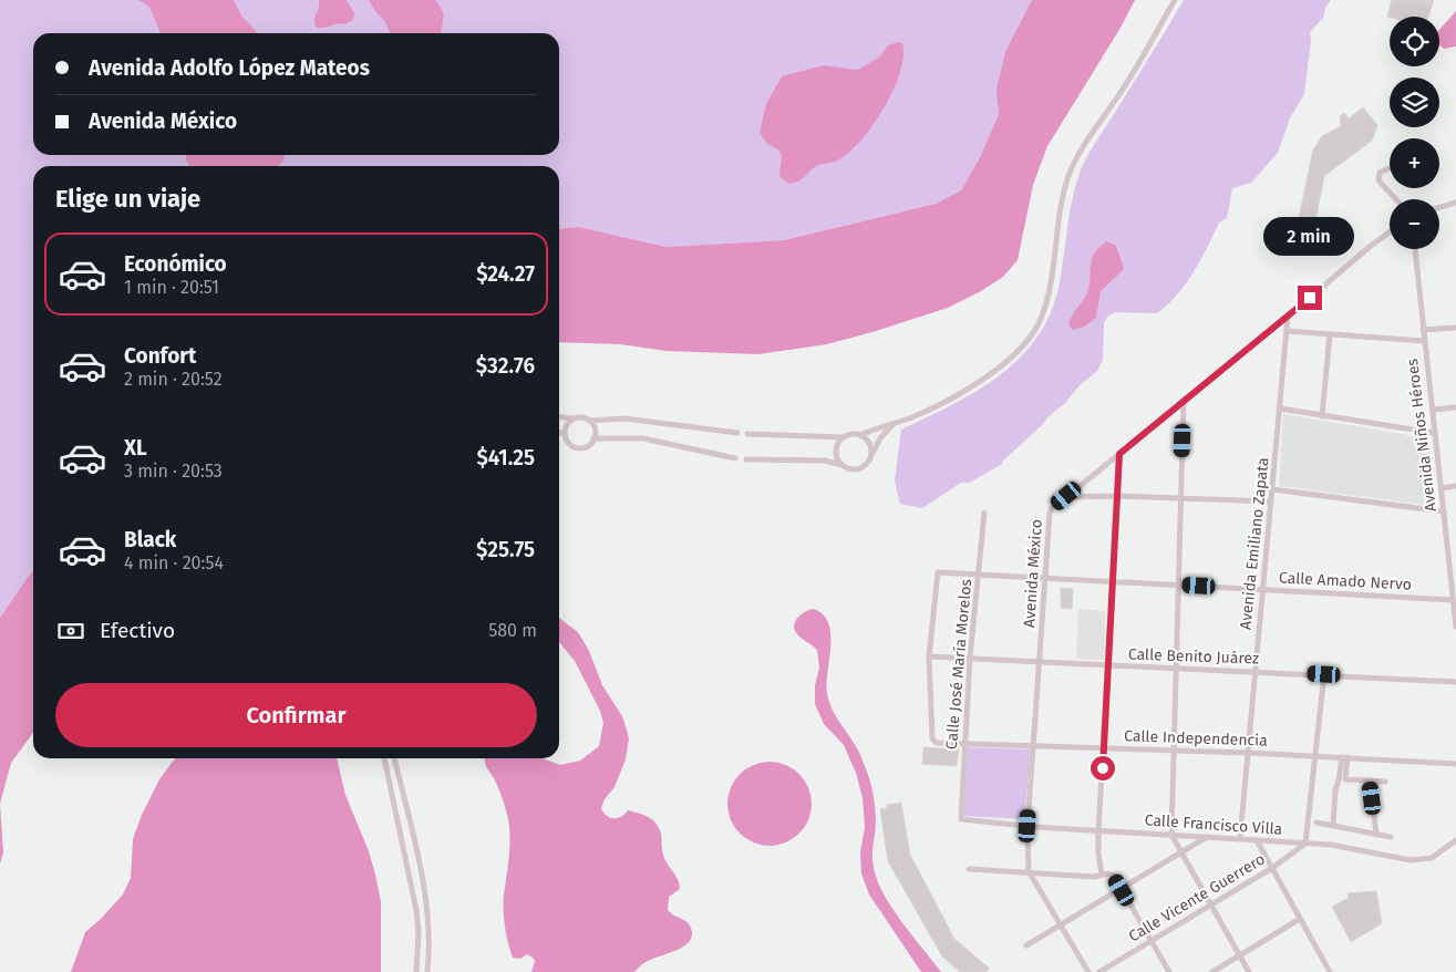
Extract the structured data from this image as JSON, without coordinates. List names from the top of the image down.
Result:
{
  "streets": {
    "street": [
      "Avenida Niños Héroes",
      "Avenida Emiliano Zapata",
      "Avenida México",
      "Calle Amado Nervo",
      "Calle Benito Juárez",
      "Calle José María Morelos",
      "Calle Independencia",
      "Calle Francisco Villa",
      "Calle Vicente Guerrero"
    ]
  },
  "crossings": [
    ["Avenida Niños Héroes", "Calle Amado Nervo"],
    ["Avenida Emiliano Zapata", "Avenida México"],
    ["Avenida Emiliano Zapata", "Calle Amado Nervo"],
    ["Avenida Emiliano Zapata", "Calle Benito Juárez"],
    ["Avenida Emiliano Zapata", "Calle Independencia"],
    ["Avenida Emiliano Zapata", "Calle Francisco Villa"],
    ["Avenida México", "Calle Amado Nervo"],
    ["Avenida México", "Calle Benito Juárez"],
    ["Avenida México", "Calle Independencia"],
    ["Avenida México", "Calle Francisco Villa"],
    ["Calle Amado Nervo", "Calle Benito Juárez"],
    ["Calle Amado Nervo", "Calle José María Morelos"],
    ["Calle Amado Nervo", "Calle Independencia"],
    ["Calle Benito Juárez", "Calle José María Morelos"],
    ["Calle Benito Juárez", "Calle Independencia"],
    ["Calle José María Morelos", "Calle Independencia"],
    ["Calle José María Morelos", "Calle Francisco Villa"],
    ["Calle Francisco Villa", "Calle Vicente Guerrero"]
  ],
  "page": {
    "map_buttons": ["+", "−"],
    "banner": ["Avenida Adolfo López Mateos", "Avenida México"],
    "heading": "Elige un viaje",
    "bubble": "2 min",
    "list": [
      {
        "name": "Económico",
        "note": "1 min · 20:51",
        "value": "$24.27"
      },
      {
        "name": "Confort",
        "note": "2 min · 20:52",
        "value": "$32.76"
      },
      {
        "name": "XL",
        "note": "3 min · 20:53",
        "value": "$41.25"
      },
      {
        "name": "Black",
        "note": "4 min · 20:54",
        "value": "$25.75"
      }
    ],
    "pay": ["Efectivo", "580 m"],
    "buttons": "Confirmar"
  }
}
